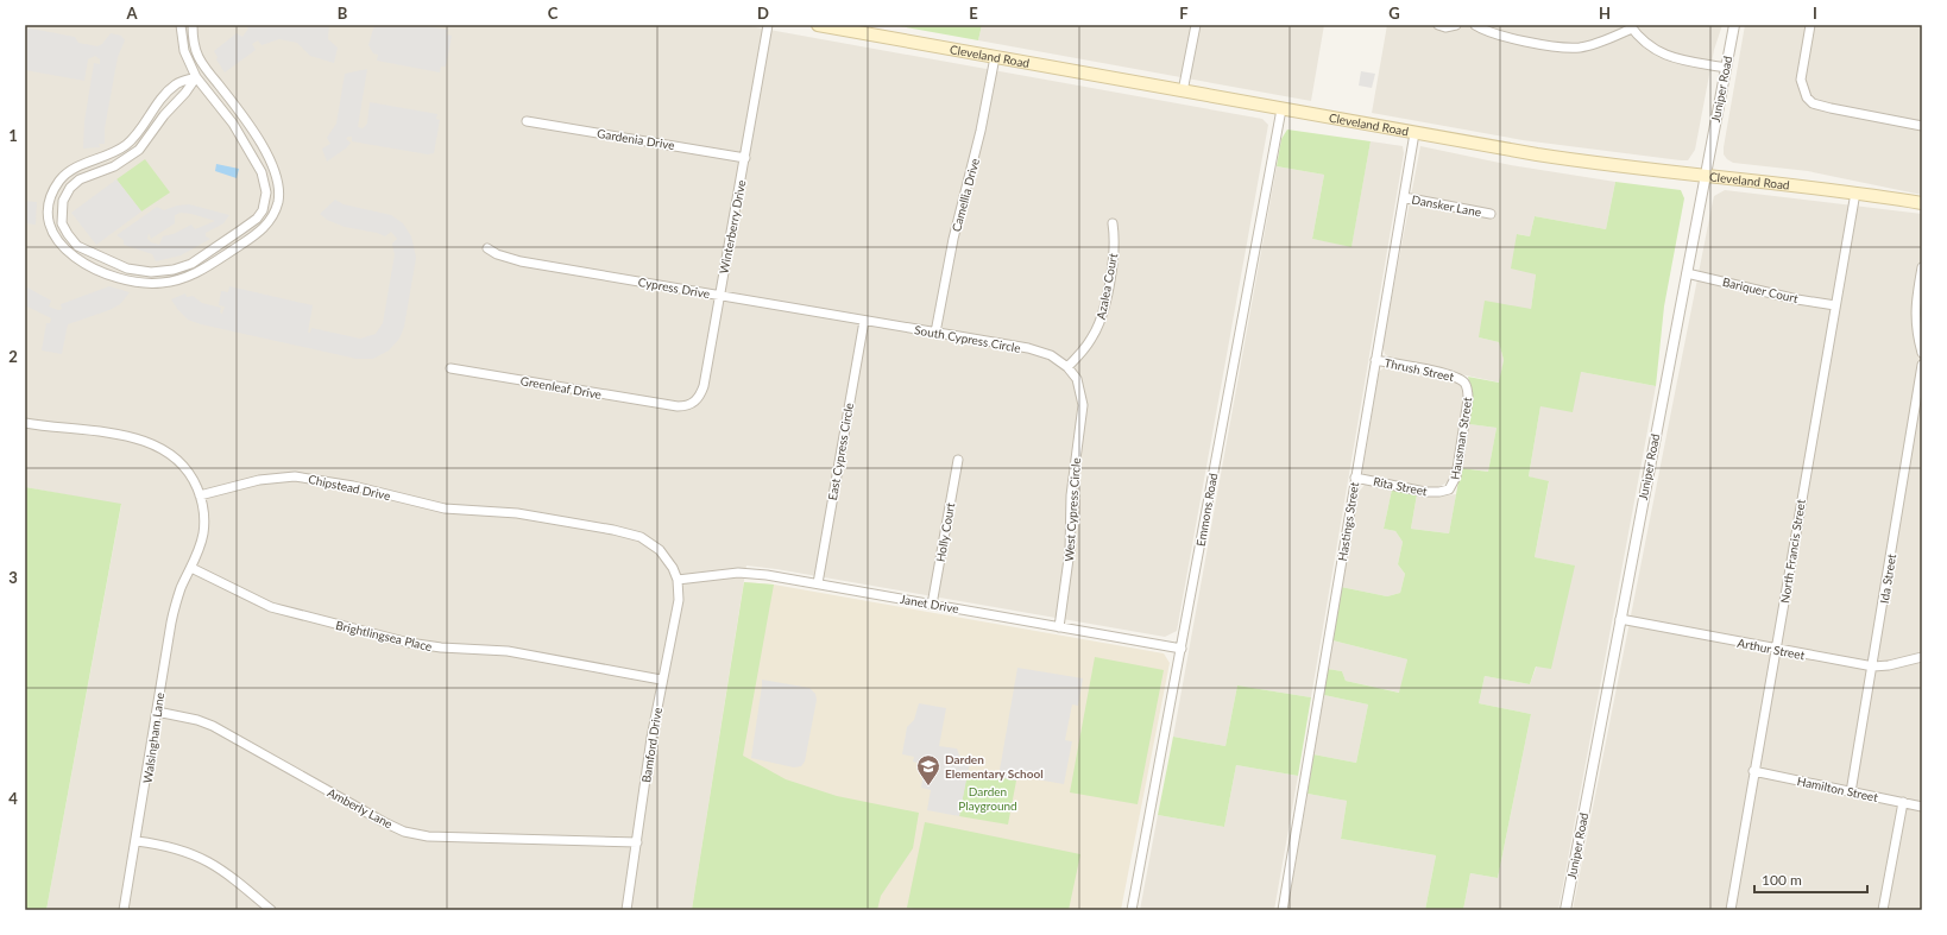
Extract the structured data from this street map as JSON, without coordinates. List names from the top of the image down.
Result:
{
  "streets": {
    "main road": ["Cleveland Road"],
    "street": [
      "Juniper Road",
      "Gardenia Drive",
      "Camellia Drive",
      "Dansker Lane",
      "Winterberry Drive",
      "Azalea Court",
      "Cypress Drive",
      "Bariquer Court",
      "South Cypress Circle",
      "Thrush Street",
      "Greenleaf Drive",
      "Hausman Street",
      "East Cypress Circle",
      "Rita Street",
      "Chipstead Drive",
      "West Cypress Circle",
      "Emmons Road",
      "Hastings Street",
      "Holly Court",
      "North Francis Street",
      "Ida Street",
      "Janet Drive",
      "Brightlingsea Place",
      "Arthur Street",
      "Walsingham Lane",
      "Bamford Drive",
      "Hamilton Street",
      "Amberly Lane"
    ]
  },
  "crossings": [
    ["Cleveland Road", "Juniper Road"],
    ["Cleveland Road", "Camellia Drive"],
    ["Cleveland Road", "Emmons Road"],
    ["Cleveland Road", "Hastings Street"],
    ["Cleveland Road", "North Francis Street"],
    ["Juniper Road", "Bariquer Court"],
    ["Juniper Road", "Arthur Street"],
    ["Gardenia Drive", "Winterberry Drive"],
    ["Camellia Drive", "South Cypress Circle"],
    ["Dansker Lane", "Hastings Street"],
    ["Winterberry Drive", "Cypress Drive"],
    ["Winterberry Drive", "Greenleaf Drive"],
    ["Azalea Court", "South Cypress Circle"],
    ["Azalea Court", "West Cypress Circle"],
    ["Cypress Drive", "South Cypress Circle"],
    ["Cypress Drive", "East Cypress Circle"],
    ["Bariquer Court", "North Francis Street"],
    ["South Cypress Circle", "East Cypress Circle"],
    ["South Cypress Circle", "West Cypress Circle"],
    ["Thrush Street", "Hausman Street"],
    ["Thrush Street", "Hastings Street"],
    ["Hausman Street", "Rita Street"],
    ["East Cypress Circle", "Janet Drive"],
    ["Rita Street", "Hastings Street"],
    ["Chipstead Drive", "Janet Drive"],
    ["Chipstead Drive", "Bamford Drive"],
    ["West Cypress Circle", "Janet Drive"],
    ["Emmons Road", "Janet Drive"],
    ["Holly Court", "Janet Drive"],
    ["North Francis Street", "Arthur Street"],
    ["North Francis Street", "Hamilton Street"],
    ["Ida Street", "Arthur Street"],
    ["Ida Street", "Hamilton Street"],
    ["Janet Drive", "Bamford Drive"],
    ["Brightlingsea Place", "Walsingham Lane"],
    ["Brightlingsea Place", "Bamford Drive"],
    ["Walsingham Lane", "Amberly Lane"],
    ["Bamford Drive", "Amberly Lane"]
  ],
  "parks": ["Darden Playground"],
  "places": {
    "school or university": ["Darden Elementary School"]
  },
  "scale_bar": "100 m",
  "grid": {
    "columns": [
      "A",
      "B",
      "C",
      "D",
      "E",
      "F",
      "G",
      "H",
      "I"
    ],
    "rows": [
      "1",
      "2",
      "3",
      "4"
    ]
  }
}
